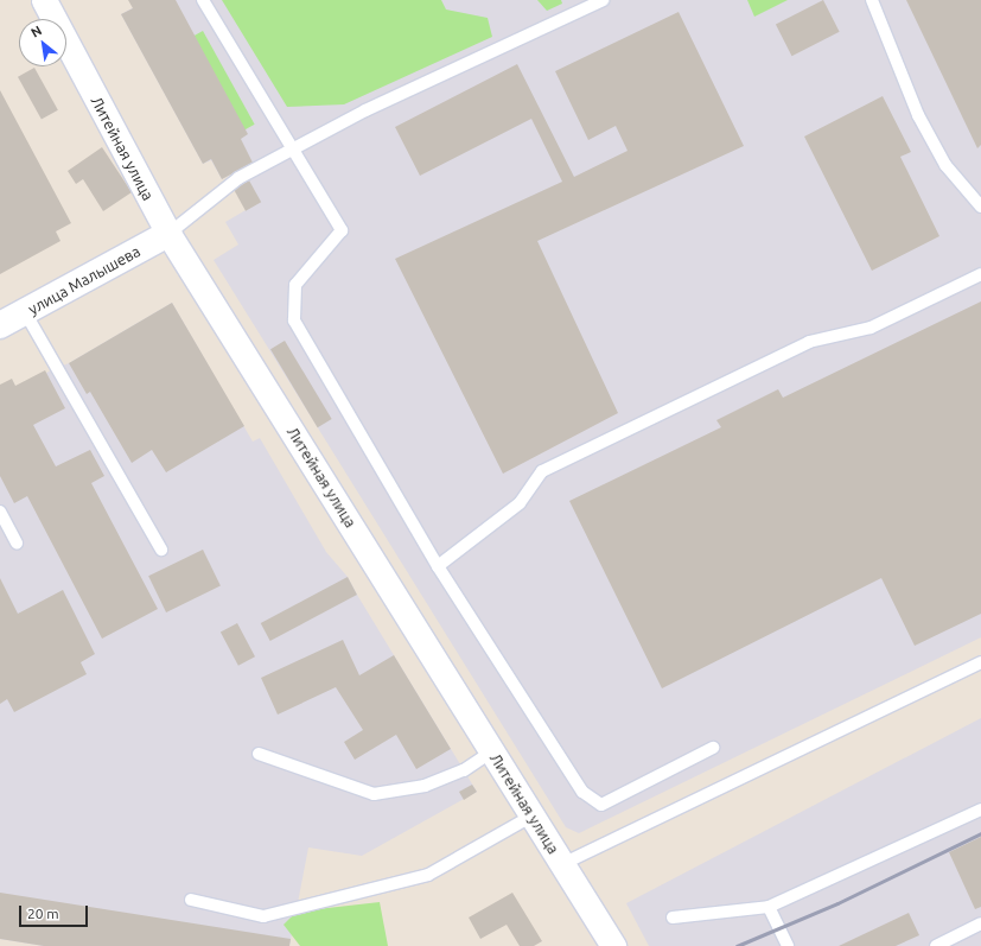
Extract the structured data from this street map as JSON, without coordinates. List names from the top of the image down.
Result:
{
  "streets": {
    "street": ["Литейная улица", "улица Малышева"]
  },
  "crossings": [
    ["Литейная улица", "улица Малышева"]
  ],
  "scale_bar": "20 m",
  "north": "top left"
}
